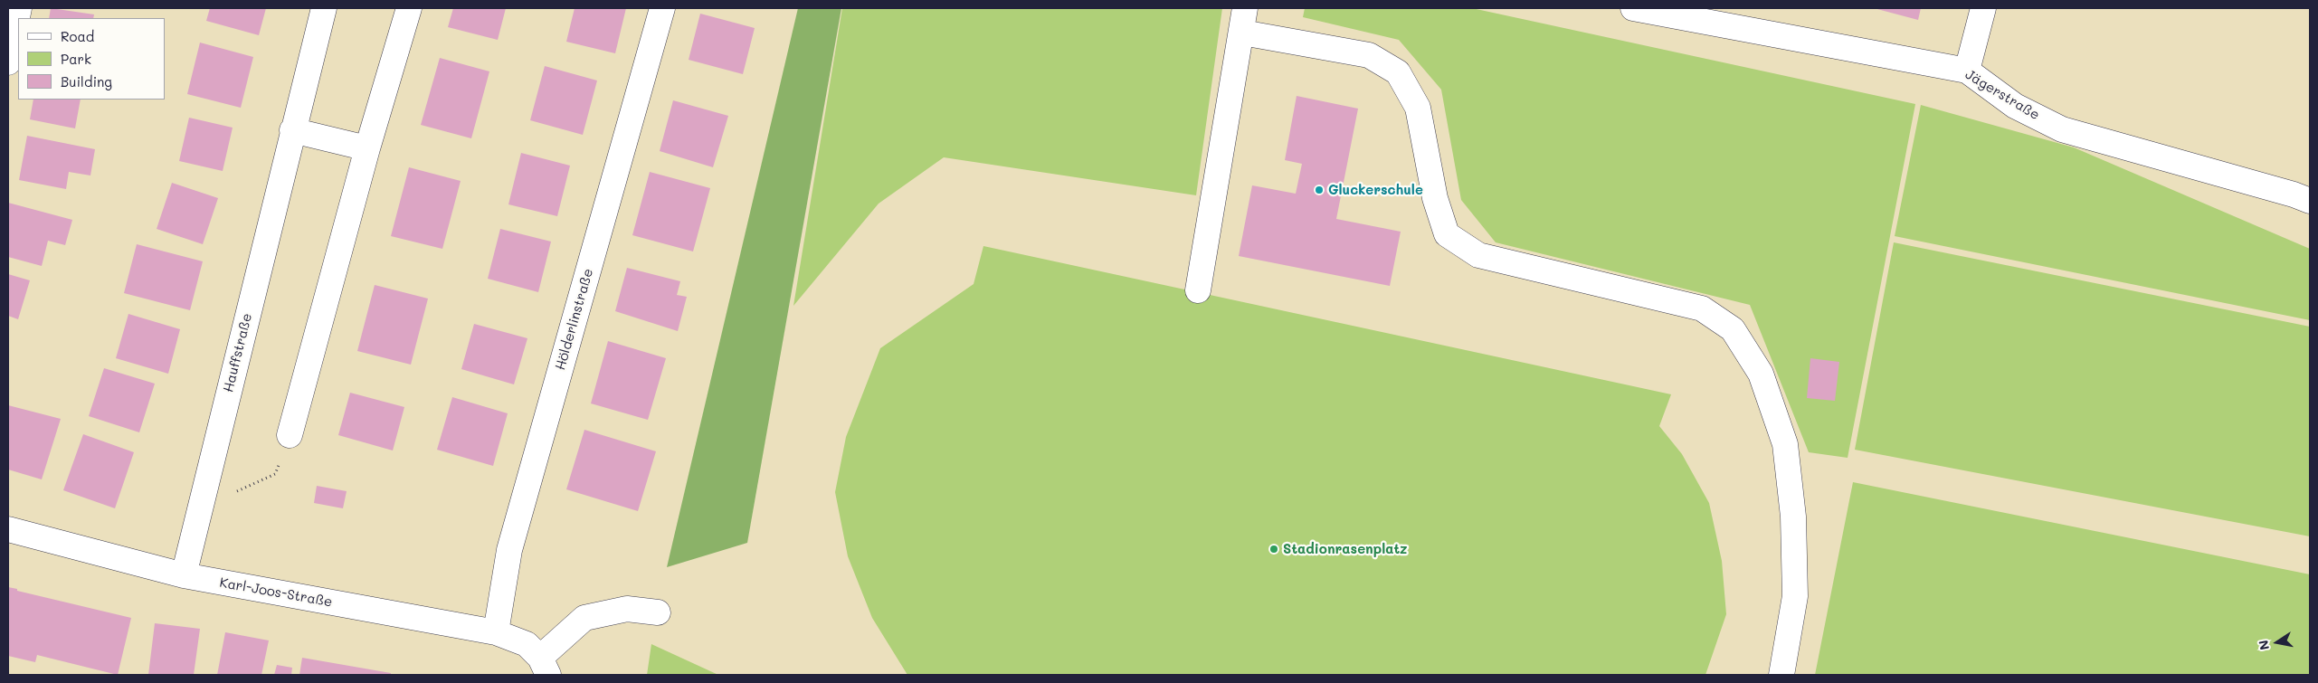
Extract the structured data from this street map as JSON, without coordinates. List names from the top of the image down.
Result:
{
  "streets": {
    "street": [
      "Jägerstraße",
      "Hölderlinstraße",
      "Hauffstraße",
      "Karl-Joos-Straße"
    ]
  },
  "crossings": [
    ["Hölderlinstraße", "Karl-Joos-Straße"],
    ["Hauffstraße", "Karl-Joos-Straße"]
  ],
  "places": ["Gluckerschule", "Stadionrasenplatz"],
  "legend": ["Road", "Park", "Building"],
  "north": "left"
}
